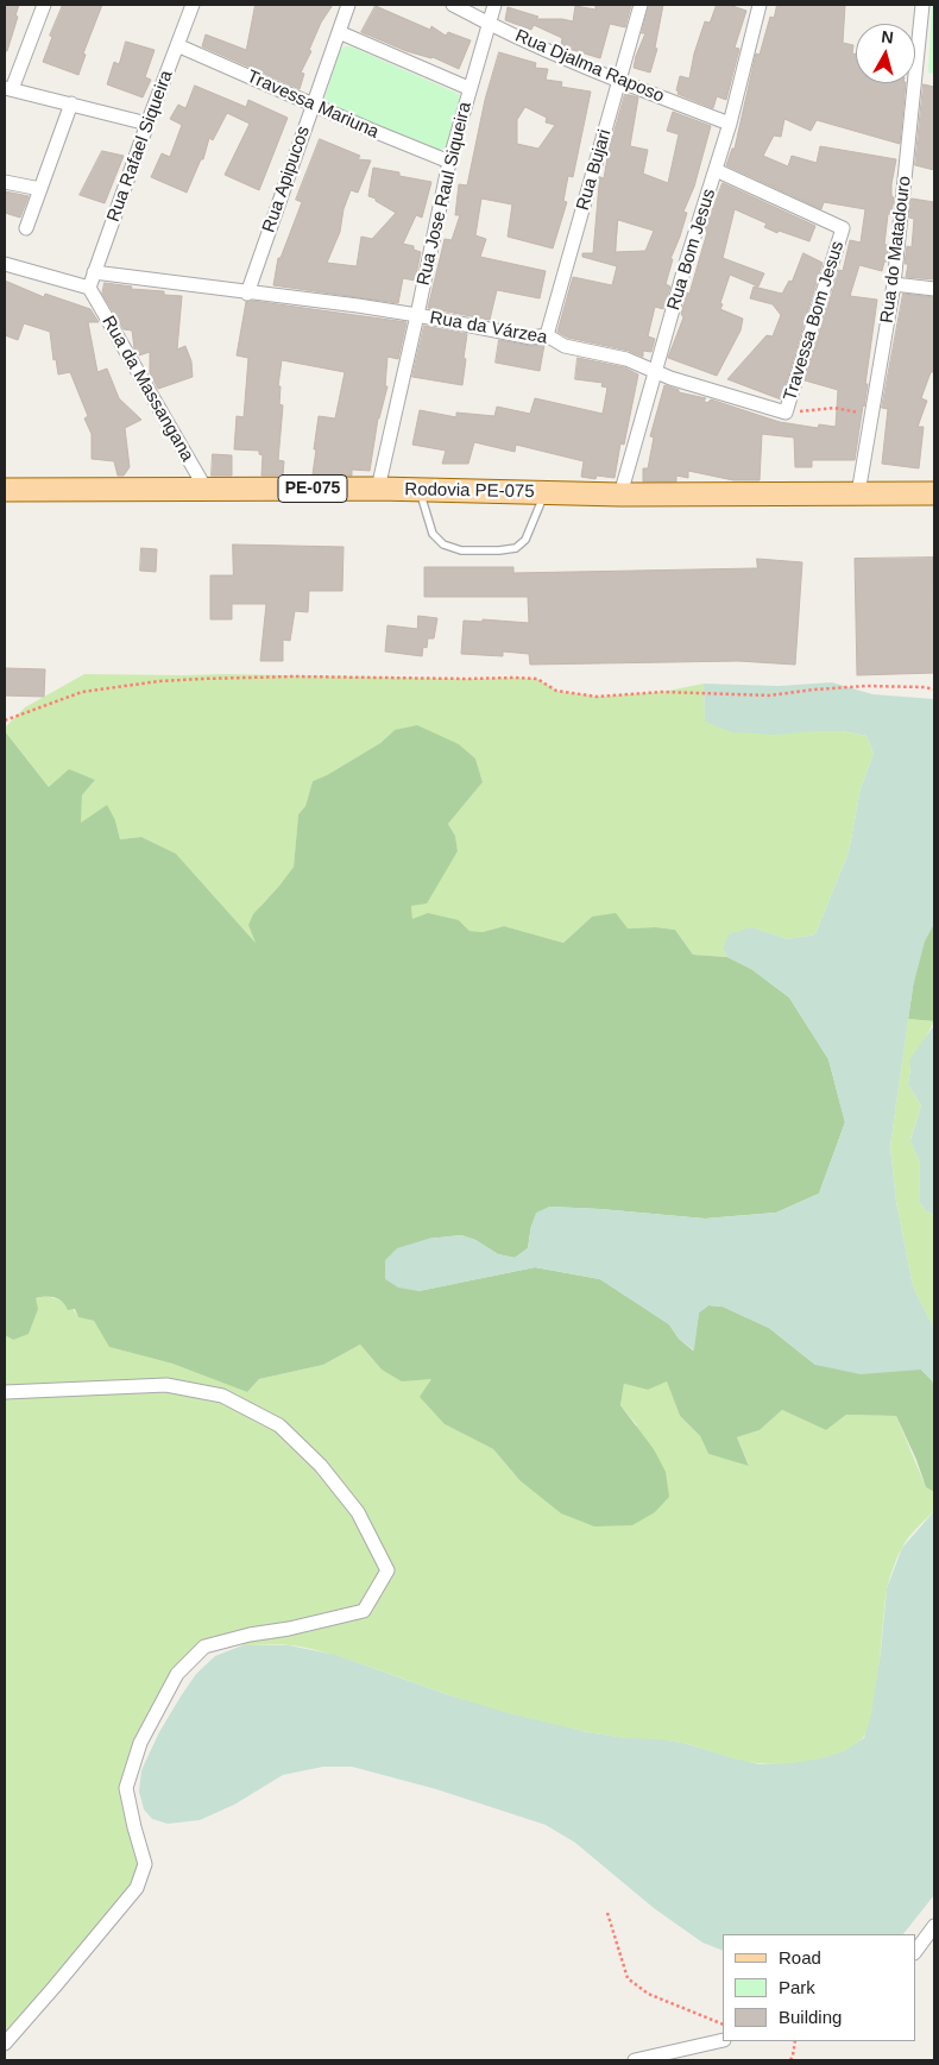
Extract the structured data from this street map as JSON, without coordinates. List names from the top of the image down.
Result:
{
  "streets": {
    "main road": ["PE-075", "Rodovia PE-075"],
    "street": [
      "Rua Djalma Raposo",
      "Travessa Mariuna",
      "Rua Rafael Siqueira",
      "Rua Bujari",
      "Rua Apipucos",
      "Rua Jose Raul Siqueira",
      "Rua Bom Jesus",
      "Rua do Matadouro",
      "Travessa Bom Jesus",
      "Rua da Várzea",
      "Rua da Massangana"
    ]
  },
  "crossings": [
    ["Rua Djalma Raposo", "Rua Bujari"],
    ["Rua Djalma Raposo", "Rua Jose Raul Siqueira"],
    ["Rua Djalma Raposo", "Rua Bom Jesus"],
    ["Travessa Mariuna", "Rua Rafael Siqueira"],
    ["Travessa Mariuna", "Rua Apipucos"],
    ["Travessa Mariuna", "Rua Jose Raul Siqueira"],
    ["Rua Rafael Siqueira", "Rua da Várzea"],
    ["Rua Rafael Siqueira", "Rua da Massangana"],
    ["Rua Bujari", "Rua da Várzea"],
    ["Rua Apipucos", "Rua da Várzea"],
    ["Rua Jose Raul Siqueira", "Rua da Várzea"],
    ["Rua Jose Raul Siqueira", "Rodovia PE-075"],
    ["Rua Bom Jesus", "Travessa Bom Jesus"],
    ["Rua Bom Jesus", "Rua da Várzea"],
    ["Rua Bom Jesus", "Rodovia PE-075"],
    ["Rua do Matadouro", "Rodovia PE-075"],
    ["Travessa Bom Jesus", "Rua da Várzea"],
    ["Rua da Massangana", "Rodovia PE-075"]
  ],
  "legend": ["Road", "Park", "Building"],
  "north": "top"
}
